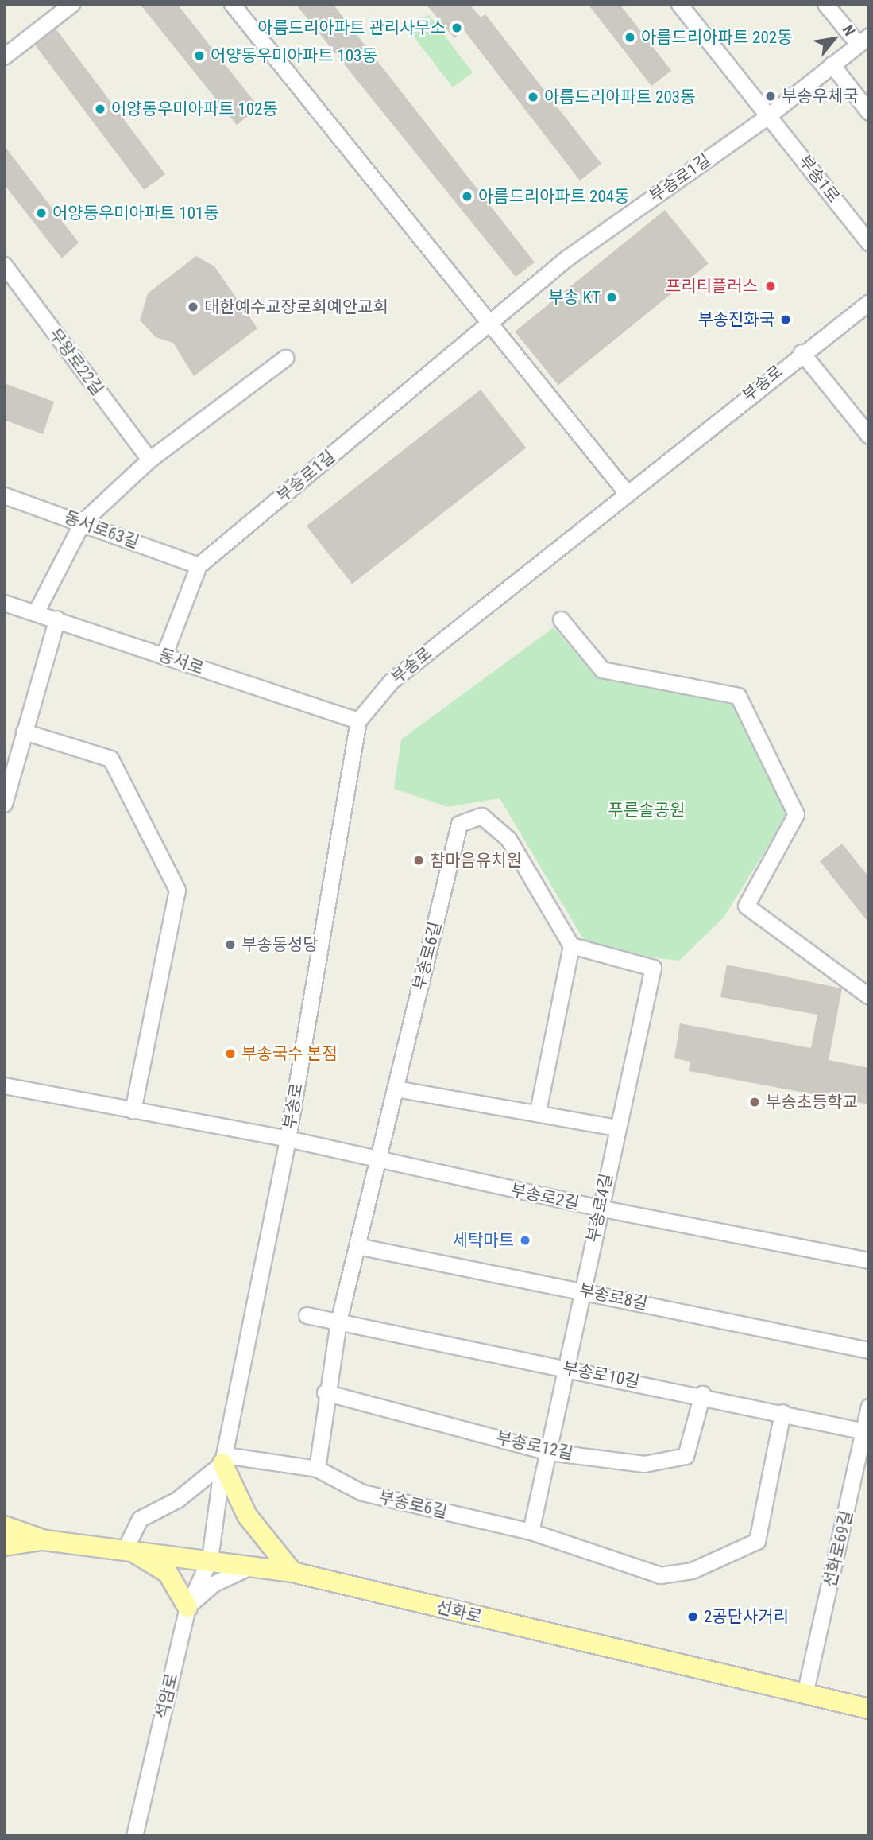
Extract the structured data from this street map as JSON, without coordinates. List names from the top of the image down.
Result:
{
  "streets": {
    "main road": ["선화로"],
    "street": [
      "부송로1길",
      "부송1로",
      "무왕로22길",
      "부송로",
      "동서로63길",
      "동서로",
      "부송로6길",
      "부송로2길",
      "부송로4길",
      "부송로8길",
      "부송로10길",
      "부송로12길",
      "선화로69길",
      "석암로"
    ]
  },
  "crossings": [
    ["부송로1길", "부송1로"],
    ["부송로1길", "동서로63길"],
    ["부송로1길", "동서로"],
    ["부송로", "동서로"],
    ["부송로", "부송로2길"],
    ["부송로", "선화로"],
    ["부송로", "석암로"],
    ["부송로6길", "부송로2길"],
    ["부송로6길", "부송로4길"],
    ["부송로6길", "부송로8길"],
    ["부송로6길", "부송로10길"],
    ["부송로6길", "부송로12길"],
    ["부송로2길", "부송로4길"],
    ["부송로4길", "부송로8길"],
    ["부송로4길", "부송로10길"],
    ["부송로4길", "부송로12길"],
    ["부송로10길", "부송로12길"],
    ["부송로10길", "선화로69길"],
    ["선화로69길", "선화로"],
    ["선화로", "석암로"]
  ],
  "parks": ["푸른솔공원"],
  "places": [
    "아름드리아파트 관리사무소",
    "아름드리아파트 202동",
    "어양동우미아파트 103동",
    "부송우체국",
    "아름드리아파트 203동",
    "어양동우미아파트 102동",
    "아름드리아파트 204동",
    "어양동우미아파트 101동",
    "프리티플러스",
    "부송 KT",
    "대한예수교장로회예안교회",
    "부송전화국",
    "참마음유치원",
    "부송동성당",
    "부송국수 본점",
    "부송초등학교",
    "세탁마트",
    "2공단사거리"
  ],
  "north": "top right"
}
